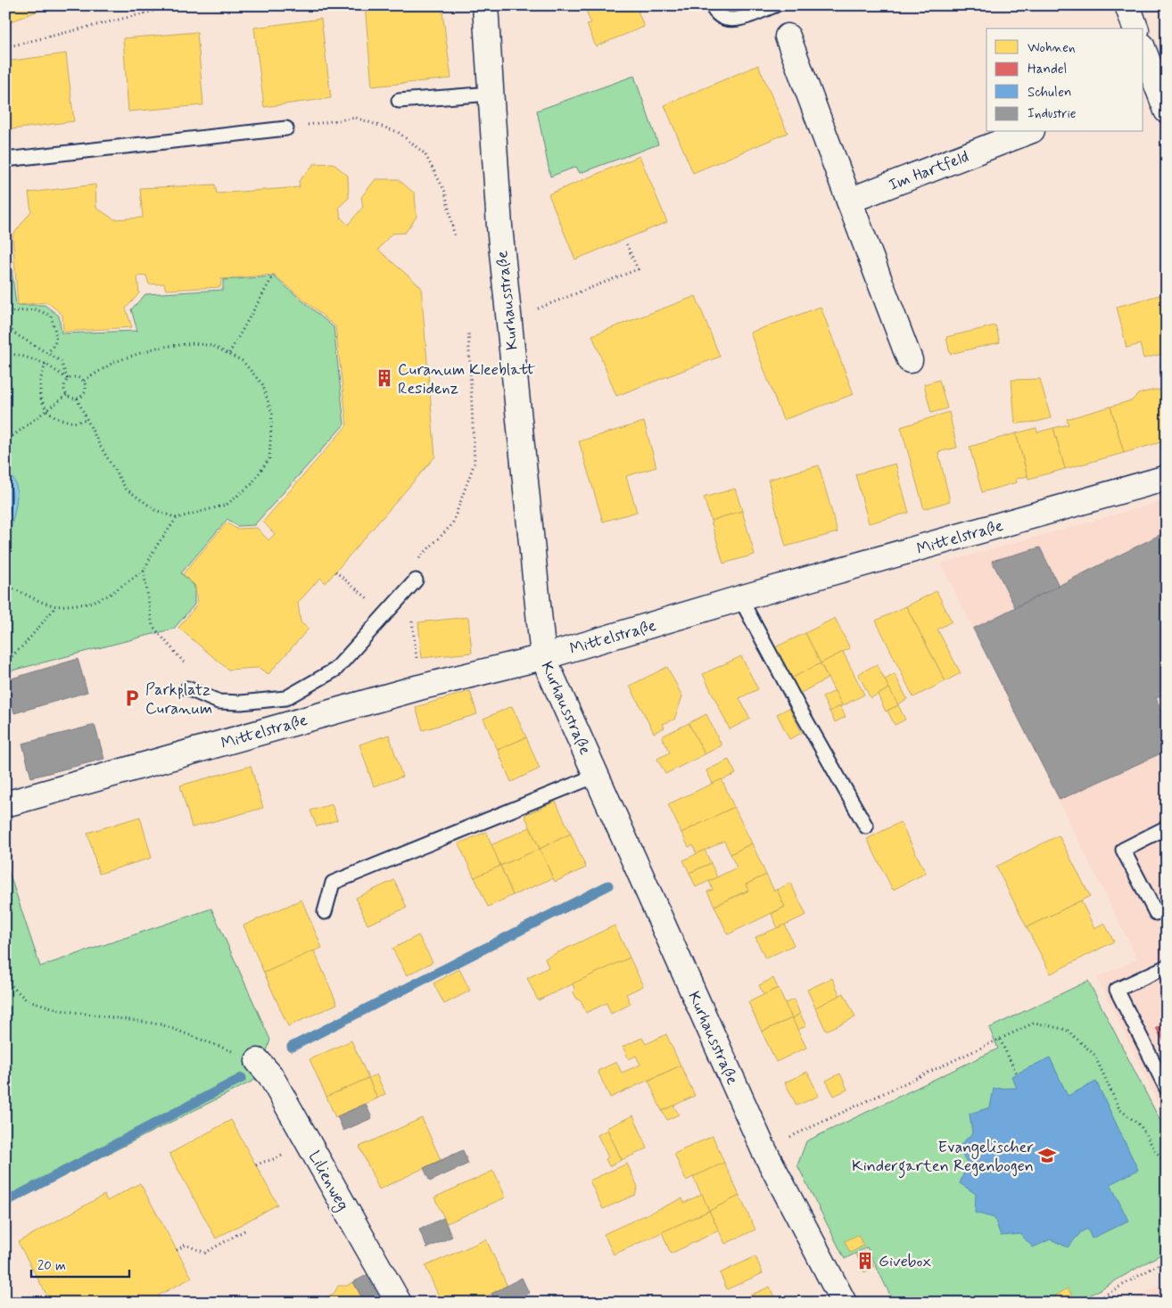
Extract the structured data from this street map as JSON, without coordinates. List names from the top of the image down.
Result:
{
  "streets": {
    "street": [
      "Im Hartfeld",
      "Kurhausstraße",
      "Mittelstraße",
      "Lilienweg"
    ]
  },
  "crossings": [
    ["Kurhausstraße", "Mittelstraße"]
  ],
  "places": {
    "building": ["Curanum Kleeblatt Residenz", "Givebox"],
    "parking": ["Parkplatz Curanum"],
    "school or university": ["Evangelischer Kindergarten Regenbogen"]
  },
  "legend": [
    "Wohnen",
    "Handel",
    "Schulen",
    "Industrie"
  ],
  "scale_bar": "20 m"
}
